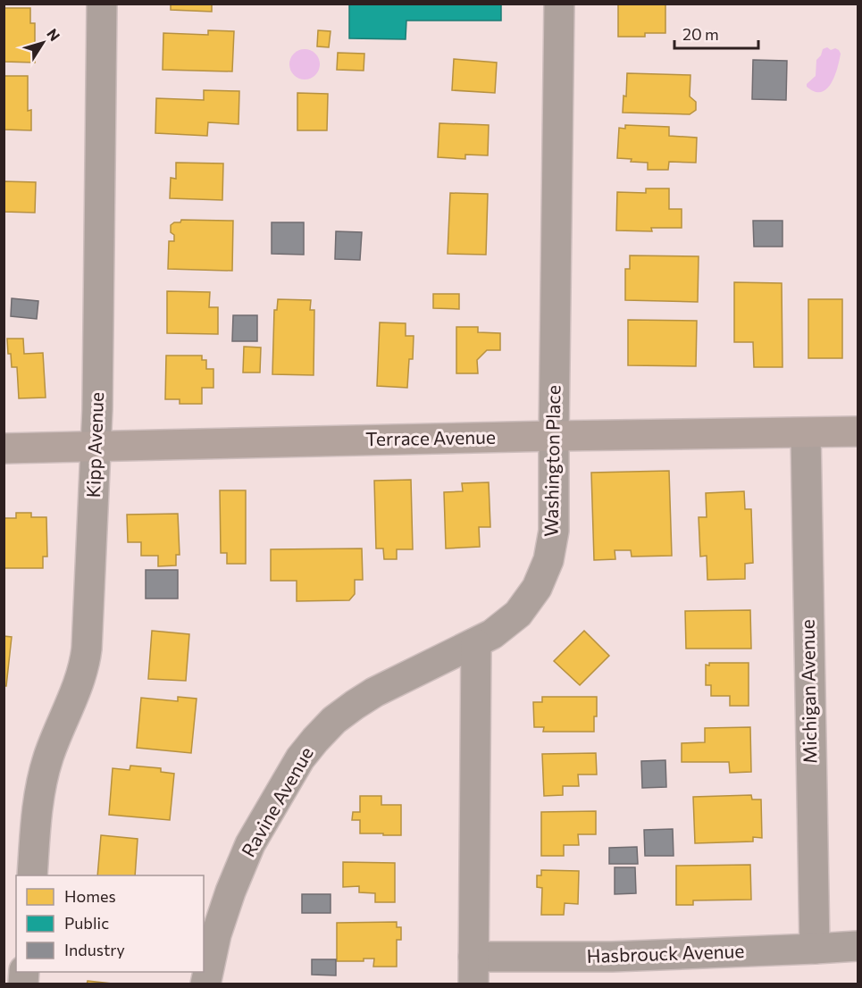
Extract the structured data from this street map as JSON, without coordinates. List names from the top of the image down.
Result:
{
  "streets": {
    "main road": ["Terrace Avenue"],
    "street": [
      "Kipp Avenue",
      "Washington Place",
      "Michigan Avenue",
      "Ravine Avenue",
      "Hasbrouck Avenue"
    ]
  },
  "crossings": [
    ["Terrace Avenue", "Kipp Avenue"],
    ["Terrace Avenue", "Washington Place"],
    ["Terrace Avenue", "Michigan Avenue"],
    ["Washington Place", "Ravine Avenue"],
    ["Michigan Avenue", "Hasbrouck Avenue"]
  ],
  "legend": ["Homes", "Public", "Industry"],
  "scale_bar": "20 m",
  "north": "top right"
}
